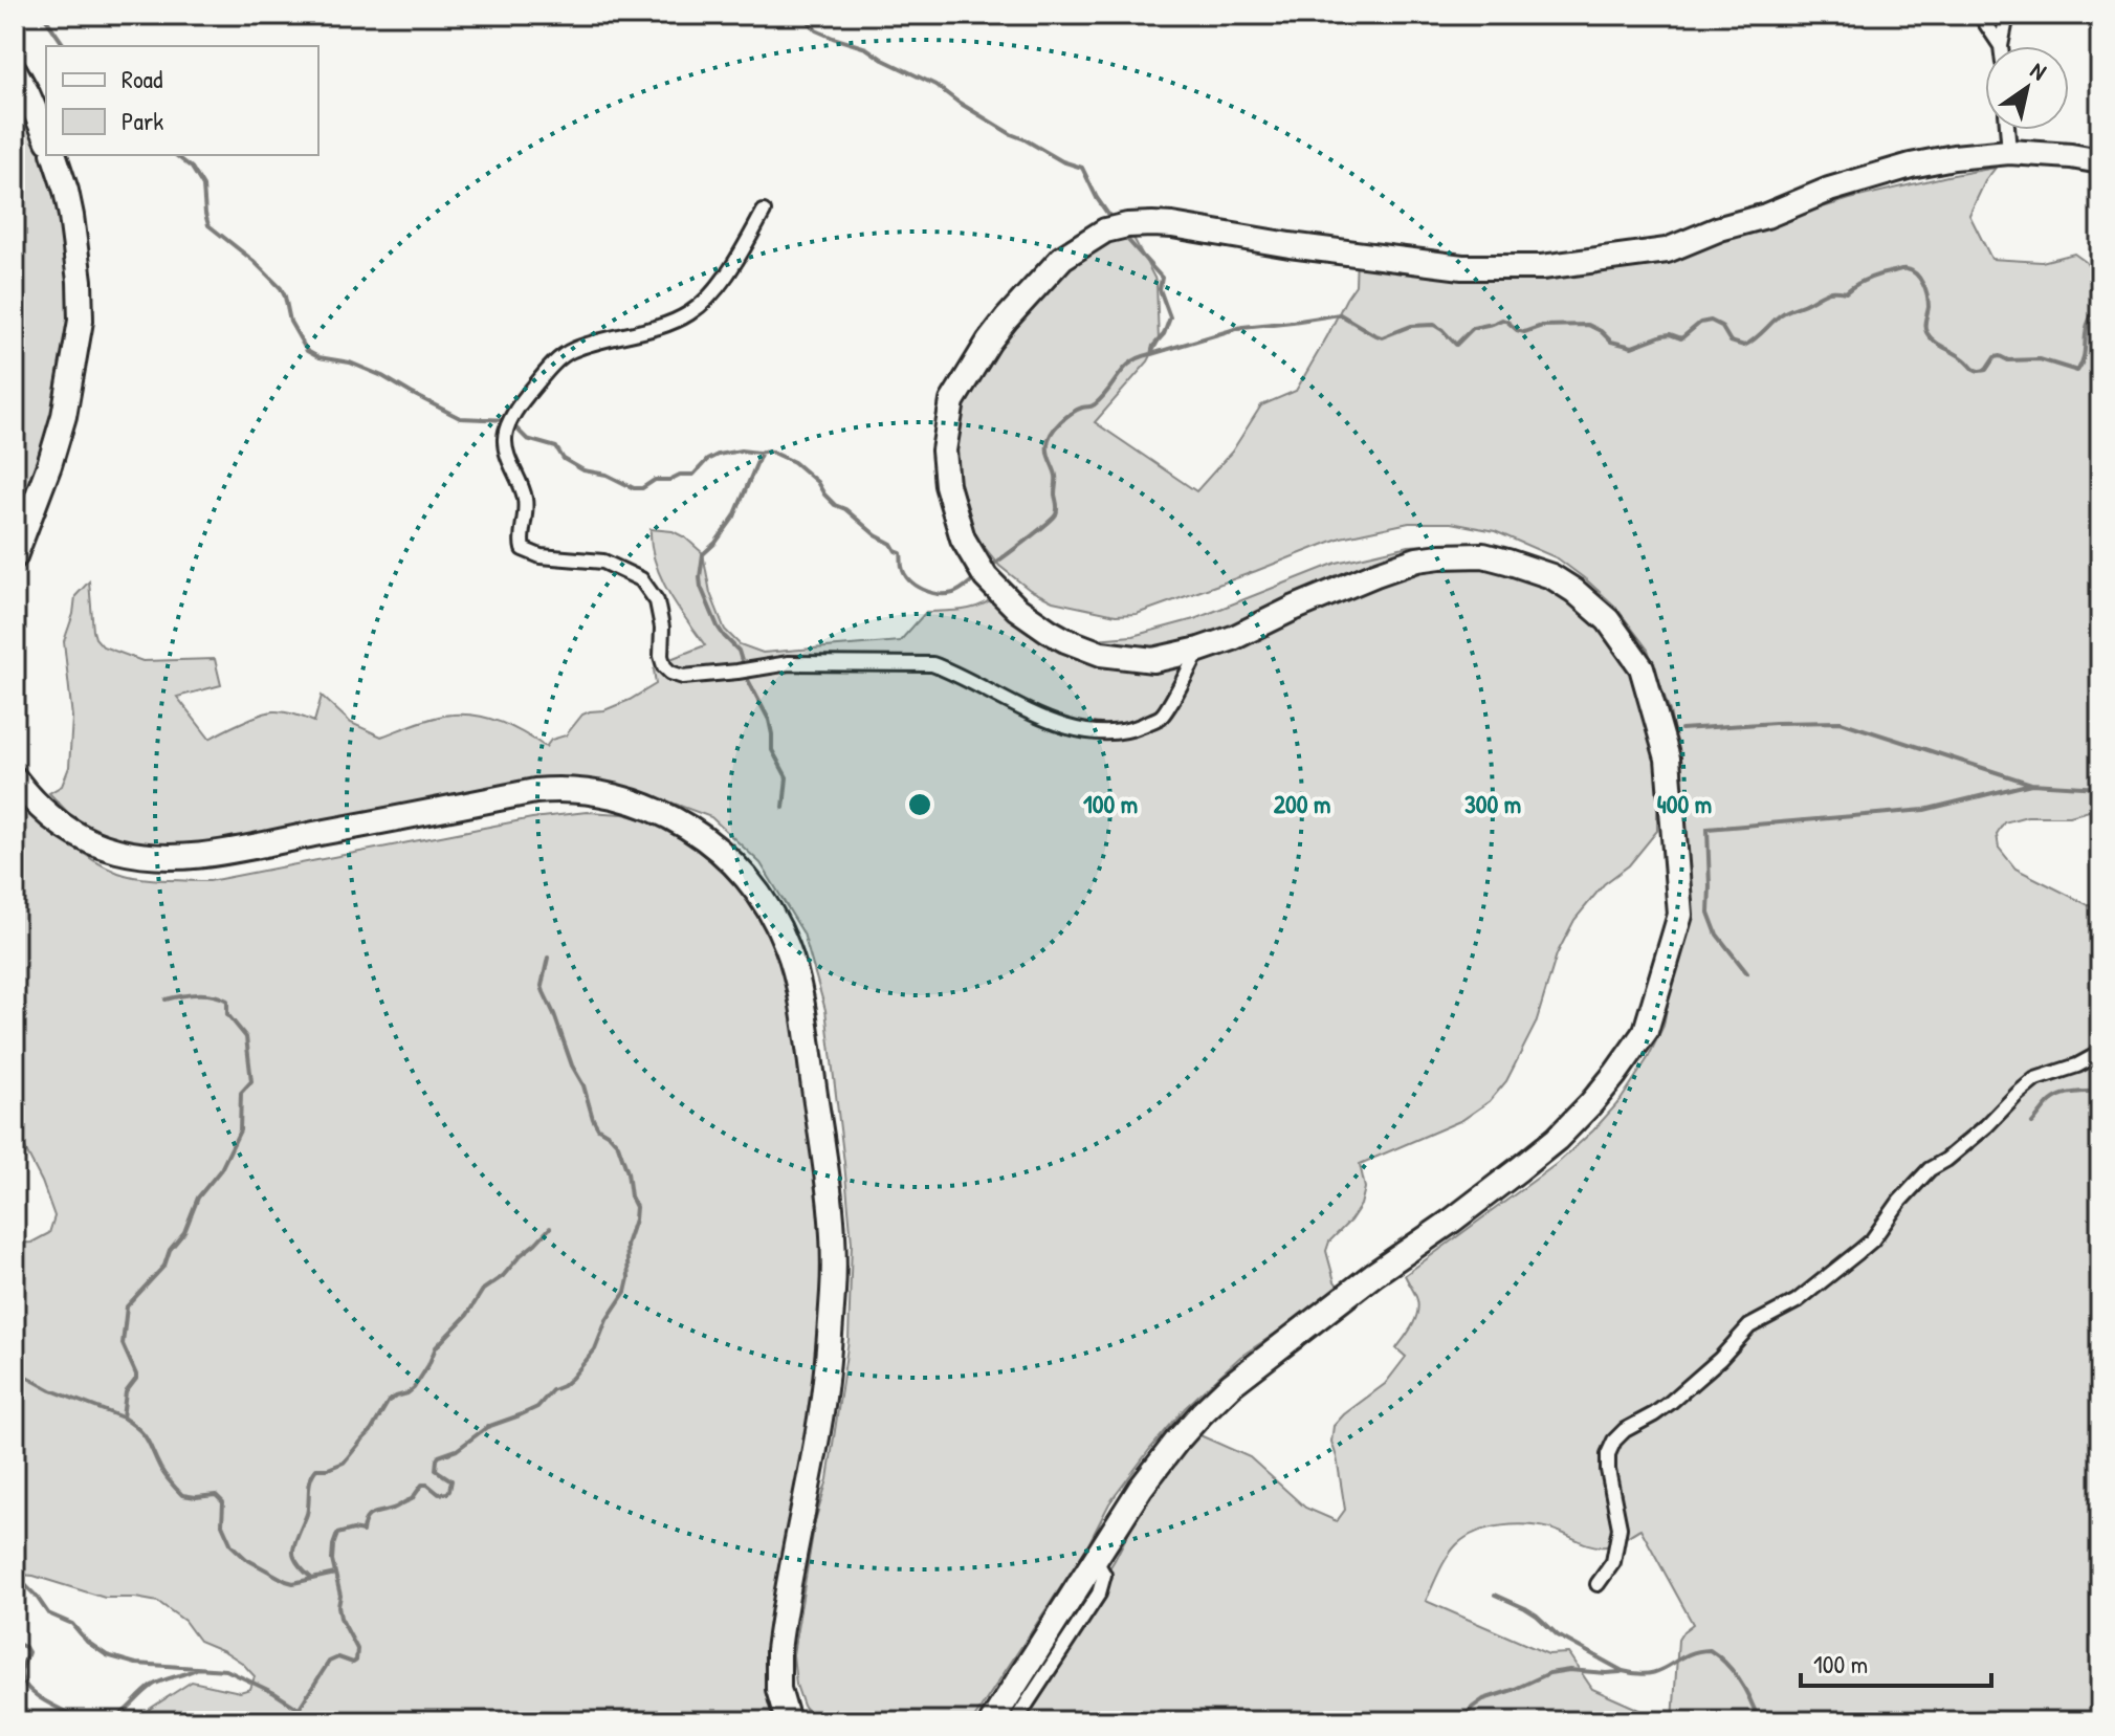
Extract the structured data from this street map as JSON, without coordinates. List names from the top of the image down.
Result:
{
  "legend": ["Road", "Park"],
  "scale_bar": "100 m",
  "north": "top right",
  "rings": [
    "100 m",
    "200 m",
    "300 m",
    "400 m"
  ]
}
